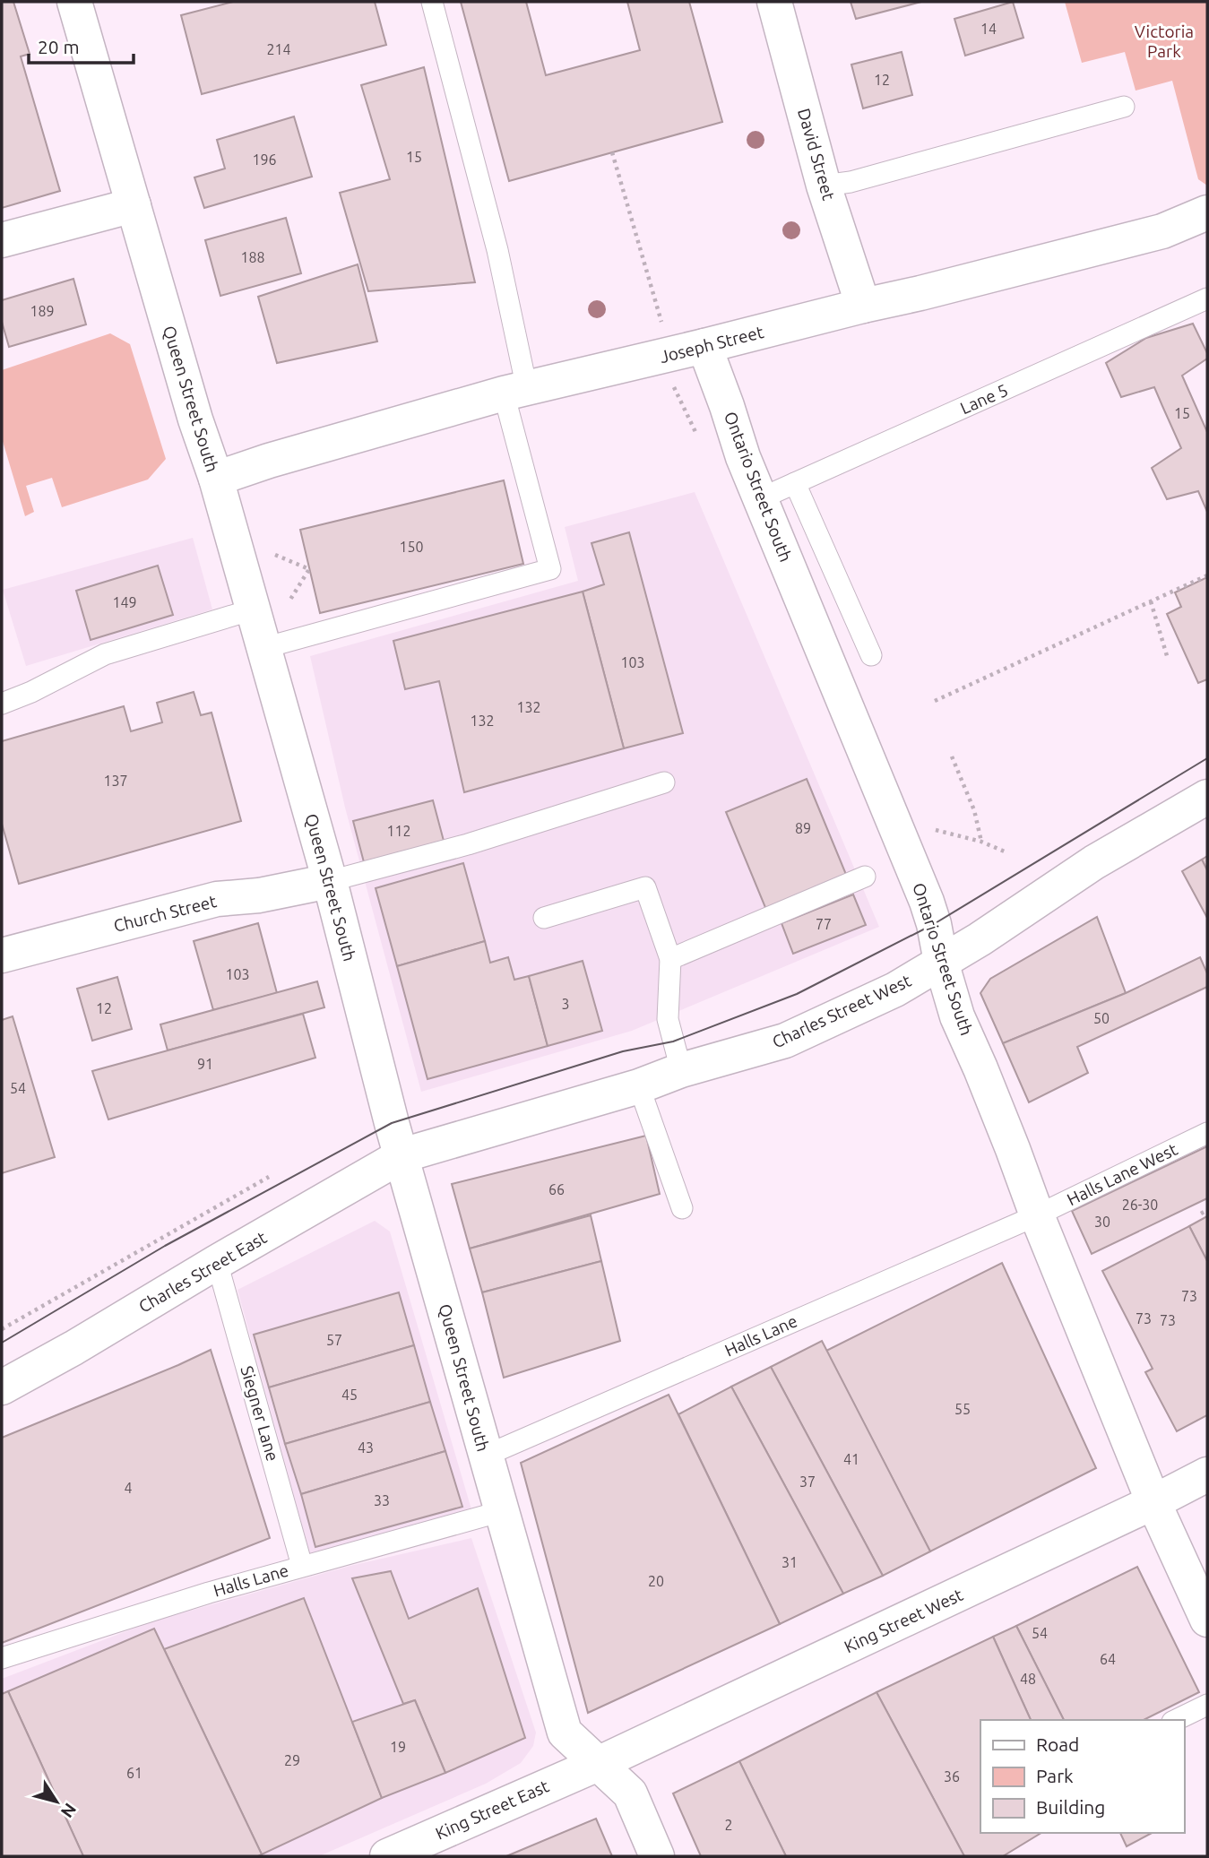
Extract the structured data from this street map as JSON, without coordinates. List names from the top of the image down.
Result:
{
  "streets": {
    "street": [
      "David Street",
      "Joseph Street",
      "Queen Street South",
      "Ontario Street South",
      "Church Street",
      "Charles Street West",
      "Charles Street East",
      "King Street West",
      "King Street East"
    ],
    "lane": [
      "Lane 5",
      "Halls Lane West",
      "Halls Lane",
      "Siegner Lane"
    ]
  },
  "crossings": [
    ["David Street", "Joseph Street"],
    ["Joseph Street", "Queen Street South"],
    ["Joseph Street", "Ontario Street South"],
    ["Queen Street South", "Church Street"],
    ["Queen Street South", "Charles Street West"],
    ["Queen Street South", "Charles Street East"],
    ["Queen Street South", "Halls Lane"],
    ["Queen Street South", "King Street West"],
    ["Queen Street South", "King Street East"],
    ["Lane 5", "Ontario Street South"],
    ["Ontario Street South", "Charles Street West"],
    ["Ontario Street South", "Halls Lane West"],
    ["Ontario Street South", "Halls Lane"],
    ["Ontario Street South", "King Street West"],
    ["Charles Street West", "Charles Street East"],
    ["Halls Lane West", "Halls Lane"],
    ["Charles Street East", "Siegner Lane"],
    ["Halls Lane", "Siegner Lane"],
    ["King Street West", "King Street East"]
  ],
  "parks": ["Victoria Park"],
  "house_numbers": [
    "14",
    "214",
    "12",
    "15",
    "196",
    "188",
    "189",
    "15",
    "150",
    "149",
    "103",
    "132",
    "132",
    "137",
    "89",
    "112",
    "77",
    "103",
    "3",
    "12",
    "50",
    "91",
    "54",
    "66",
    "26-30",
    "30",
    "73",
    "73",
    "73",
    "57",
    "45",
    "55",
    "43",
    "41",
    "37",
    "4",
    "33",
    "31",
    "20",
    "54",
    "64",
    "48",
    "19",
    "29",
    "61",
    "36",
    "2"
  ],
  "legend": ["Road", "Park", "Building"],
  "scale_bar": "20 m",
  "north": "bottom right"
}
